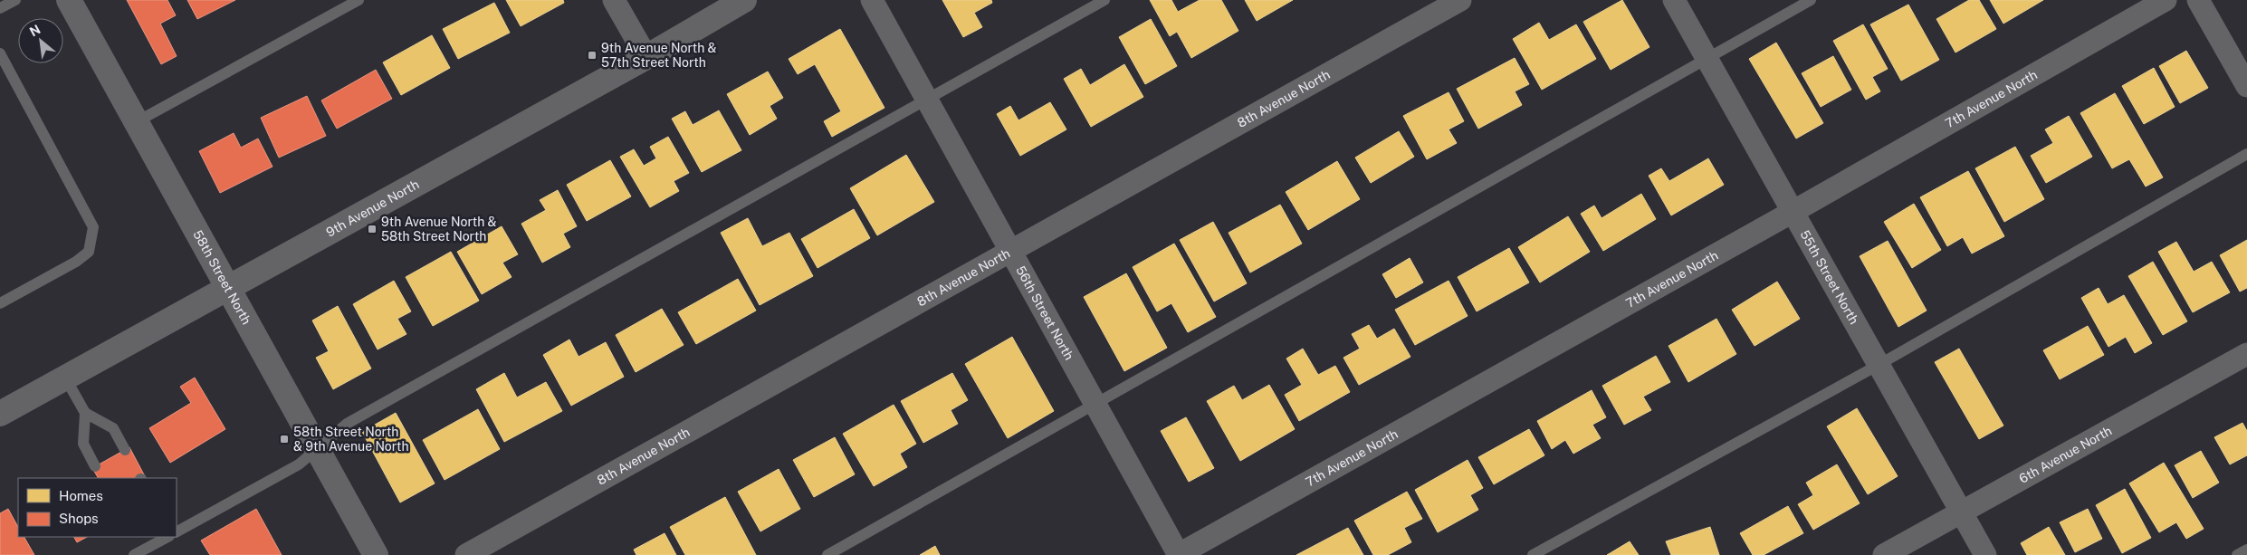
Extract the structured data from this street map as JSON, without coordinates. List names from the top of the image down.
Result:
{
  "streets": {
    "street": [
      "8th Avenue North",
      "7th Avenue North",
      "9th Avenue North",
      "58th Street North",
      "55th Street North",
      "56th Street North",
      "6th Avenue North"
    ]
  },
  "crossings": [
    ["8th Avenue North", "56th Street North"],
    ["7th Avenue North", "55th Street North"],
    ["7th Avenue North", "56th Street North"],
    ["9th Avenue North", "58th Street North"],
    ["55th Street North", "6th Avenue North"]
  ],
  "places": {
    "transit": ["9th Avenue North & 57th Street North", "9th Avenue North & 58th Street North", "58th Street North & 9th Avenue North"]
  },
  "legend": ["Homes", "Shops"],
  "north": "top left"
}
